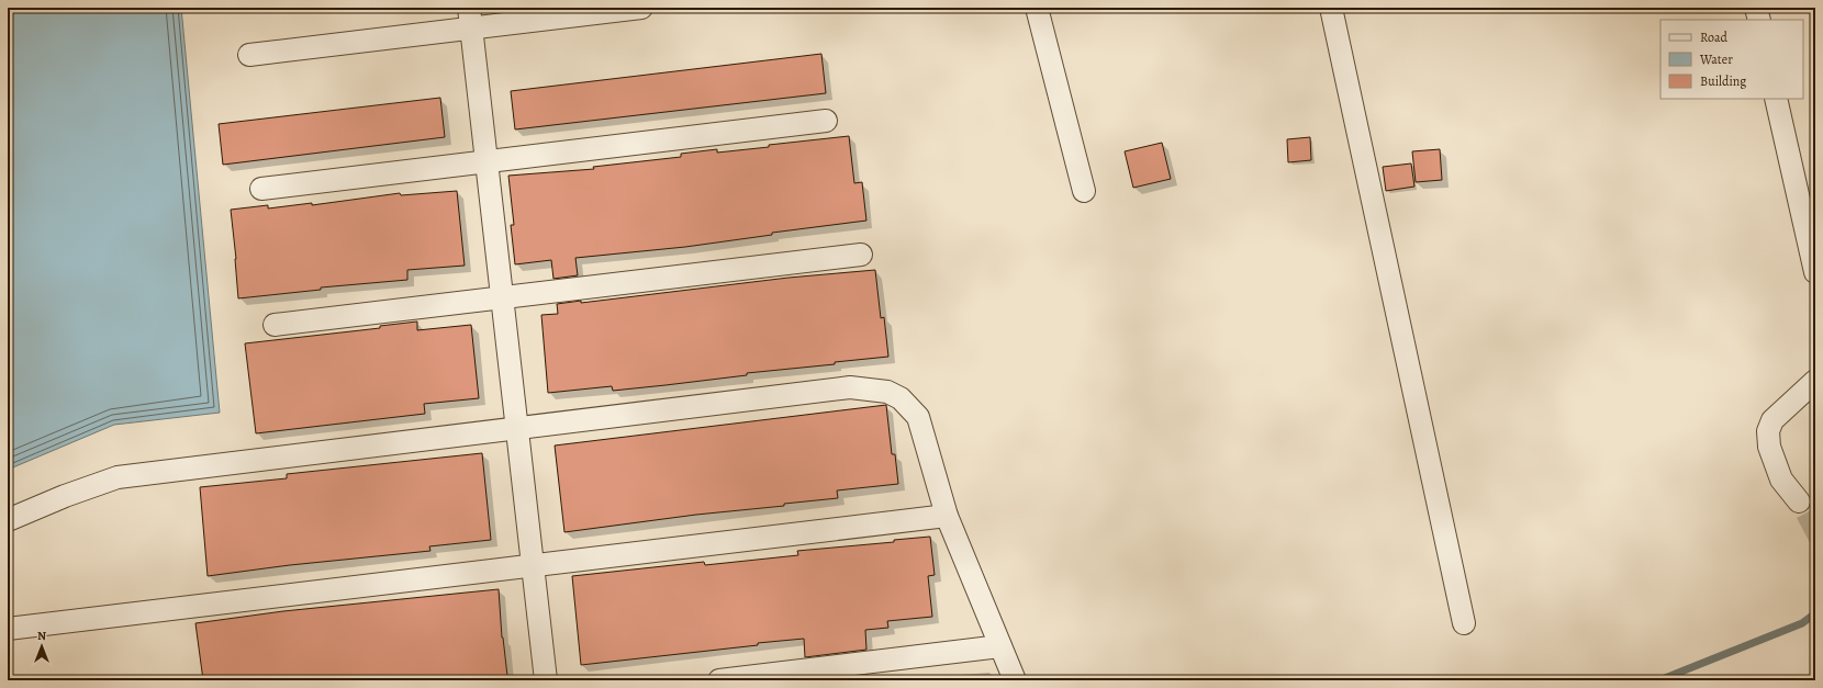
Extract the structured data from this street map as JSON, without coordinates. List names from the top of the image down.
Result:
{
  "legend": ["Road", "Water", "Building"],
  "north": "top"
}
